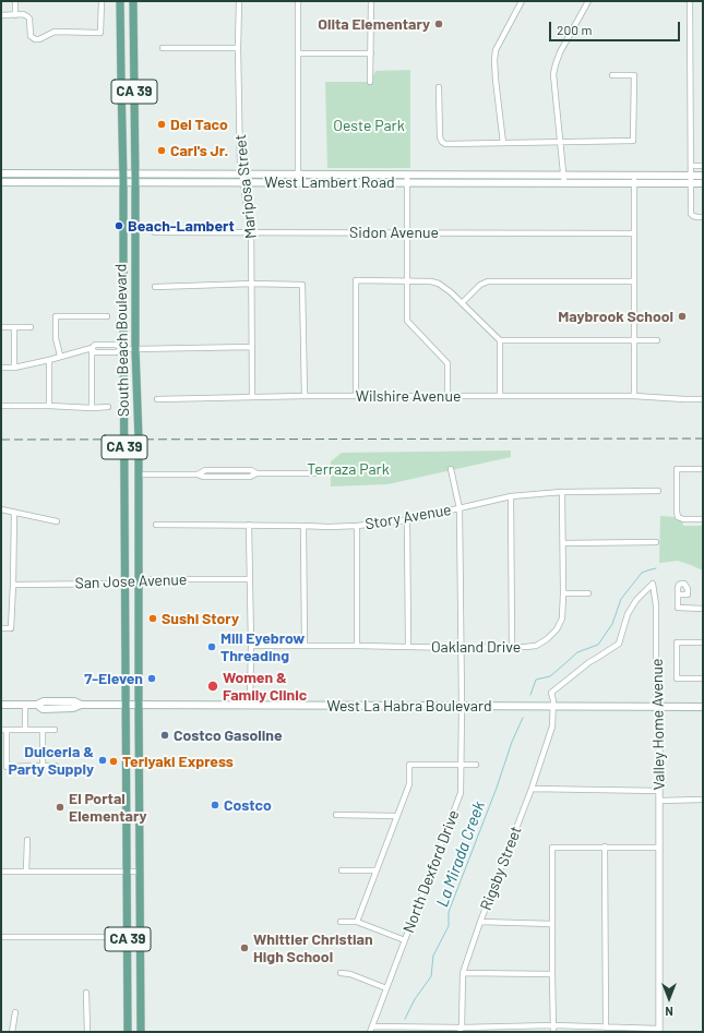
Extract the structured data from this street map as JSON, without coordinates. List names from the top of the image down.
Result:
{
  "streets": {
    "main road": [
      "CA 39",
      "West Lambert Road",
      "South Beach Boulevard",
      "West La Habra Boulevard"
    ],
    "street": [
      "Mariposa Street",
      "Sidon Avenue",
      "Wilshire Avenue",
      "Story Avenue",
      "San Jose Avenue",
      "Oakland Drive",
      "Valley Home Avenue",
      "Rigsby Street",
      "North Dexford Drive"
    ]
  },
  "crossings": [
    ["CA 39", "South Beach Boulevard"],
    ["CA 39", "West La Habra Boulevard"],
    ["West Lambert Road", "Mariposa Street"],
    ["West Lambert Road", "South Beach Boulevard"],
    ["Mariposa Street", "Sidon Avenue"],
    ["Mariposa Street", "Wilshire Avenue"],
    ["South Beach Boulevard", "San Jose Avenue"],
    ["South Beach Boulevard", "West La Habra Boulevard"],
    ["Story Avenue", "Oakland Drive"],
    ["Story Avenue", "North Dexford Drive"],
    ["Oakland Drive", "North Dexford Drive"],
    ["West La Habra Boulevard", "Valley Home Avenue"],
    ["West La Habra Boulevard", "Rigsby Street"],
    ["West La Habra Boulevard", "North Dexford Drive"],
    ["Valley Home Avenue", "Rigsby Street"]
  ],
  "water": ["La Mirada Creek"],
  "parks": ["Oeste Park", "Terraza Park"],
  "places": [
    "Olita Elementary",
    "Del Taco",
    "Carl's Jr.",
    "Beach-Lambert",
    "Maybrook School",
    "Sushi Story",
    "Mili Eyebrow Threading",
    "7-Eleven",
    "Women & Family Clinic",
    "Costco Gasoline",
    "Dulceria & Party Supply",
    "Teriyaki Express",
    "Costco",
    "El Portal Elementary",
    "Whittier Christian High School"
  ],
  "scale_bar": "200 m",
  "north": "bottom"
}
